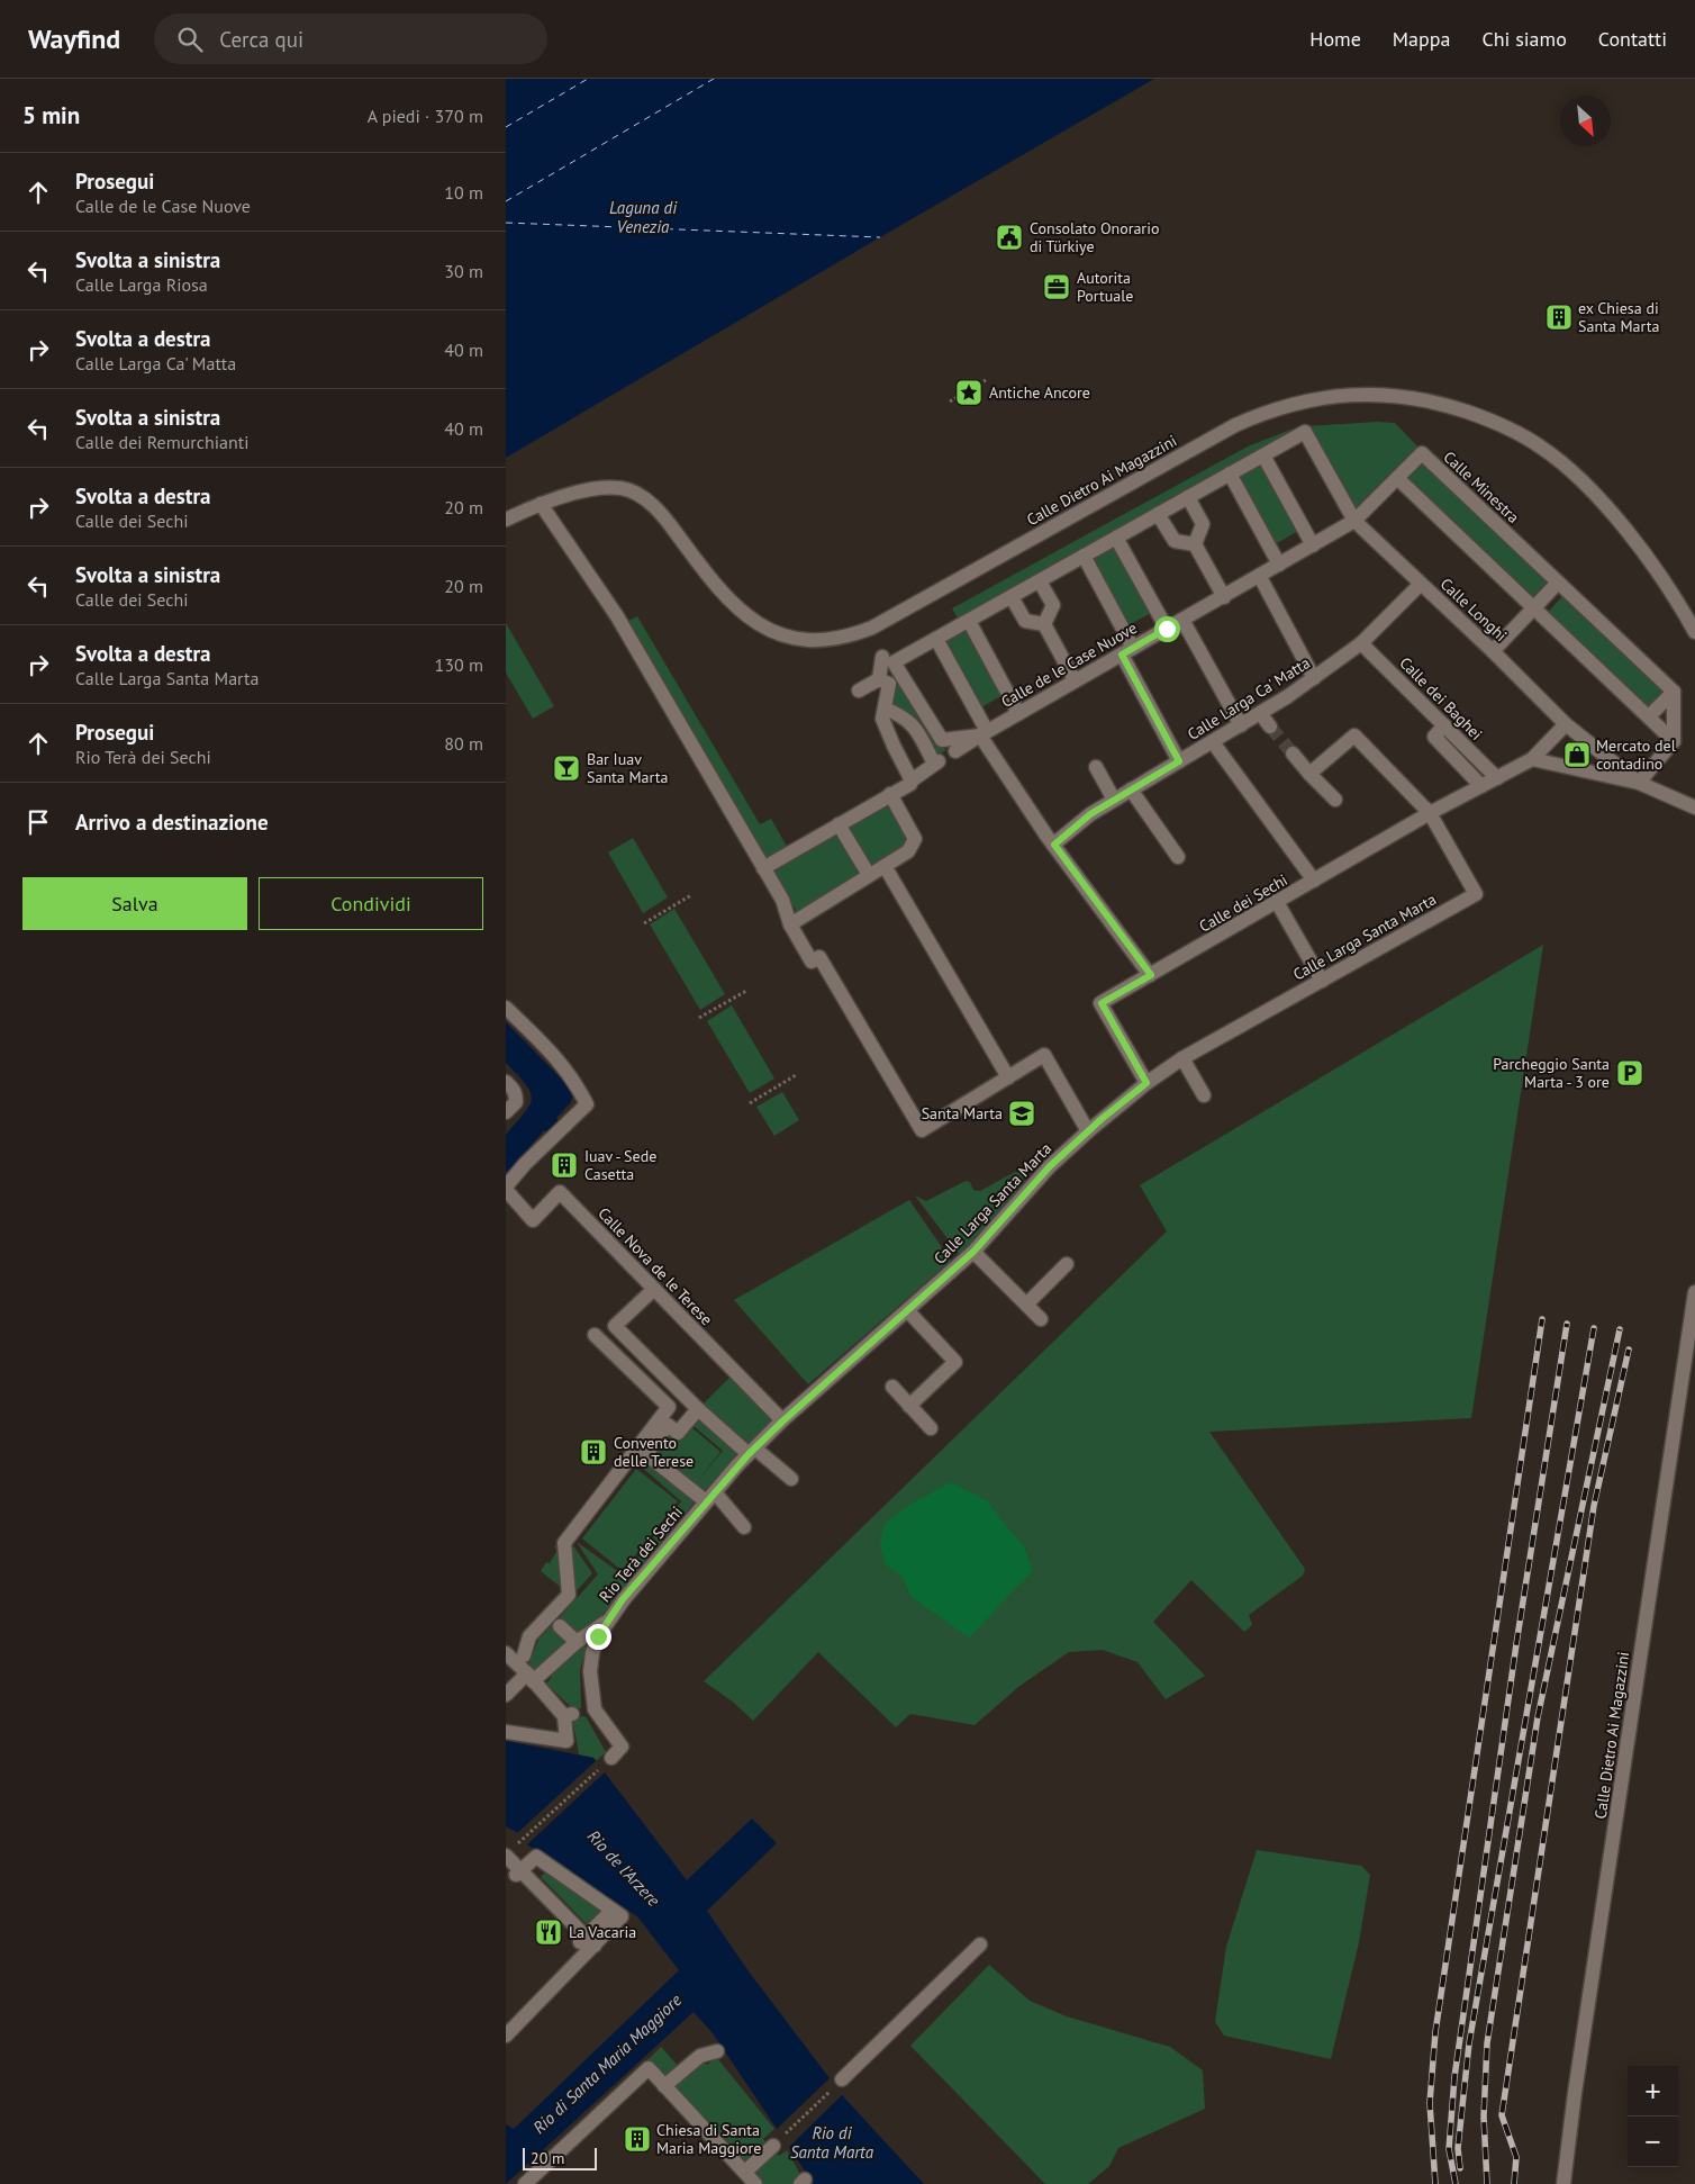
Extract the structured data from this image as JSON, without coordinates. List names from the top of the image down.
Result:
{
  "streets": {
    "street": [
      "Calle Dietro Ai Magazzini",
      "Calle Minestra",
      "Calle Longhi",
      "Calle de le Case Nuove",
      "Calle Larga Ca' Matta",
      "Calle dei Baghei",
      "Calle dei Sechi",
      "Calle Larga Santa Marta",
      "Calle Nova de le Terese",
      "Rio Terà dei Sechi"
    ]
  },
  "crossings": [
    ["Calle Minestra", "Calle de le Case Nuove"],
    ["Calle Longhi", "Calle de le Case Nuove"],
    ["Calle Longhi", "Calle Larga Ca' Matta"],
    ["Calle Longhi", "Calle dei Sechi"],
    ["Calle Larga Ca' Matta", "Calle dei Baghei"],
    ["Calle dei Baghei", "Calle dei Sechi"],
    ["Calle dei Sechi", "Calle Larga Santa Marta"],
    ["Calle Larga Santa Marta", "Calle Nova de le Terese"],
    ["Calle Larga Santa Marta", "Rio Terà dei Sechi"],
    ["Calle Nova de le Terese", "Rio Terà dei Sechi"]
  ],
  "water": [
    "Laguna di Venezia",
    "Rio de l'Arzere",
    "Rio di Santa Maria Maggiore",
    "Rio di Santa Marta"
  ],
  "places": {
    "public building": ["Consolato Onorario di Türkiye"],
    "office": ["Autorita Portuale"],
    "building": [
      "ex Chiesa di Santa Marta",
      "Iuav - Sede Casetta",
      "Convento delle Terese",
      "Chiesa di Santa Maria Maggiore"
    ],
    "place": ["Antiche Ancore"],
    "shop": ["Mercato del contadino"],
    "bar": ["Bar Iuav Santa Marta"],
    "parking": ["Parcheggio Santa Marta - 3 ore"],
    "school or university": ["Santa Marta"],
    "restaurant": ["La Vacaria"]
  },
  "scale_bar": "20 m",
  "north": "bottom right",
  "page": {
    "header": "Wayfind",
    "search": "Cerca qui",
    "nav": [
      "Home",
      "Mappa",
      "Chi siamo",
      "Contatti"
    ],
    "heading": ["5 min", "A piedi · 370 m"],
    "list": [
      ["Prosegui", "Calle de le Case Nuove", "10 m"],
      ["Svolta a sinistra", "Calle Larga Riosa", "30 m"],
      ["Svolta a destra", "Calle Larga Ca' Matta", "40 m"],
      ["Svolta a sinistra", "Calle dei Remurchianti", "40 m"],
      ["Svolta a destra", "Calle dei Sechi", "20 m"],
      ["Svolta a sinistra", "Calle dei Sechi", "20 m"],
      ["Svolta a destra", "Calle Larga Santa Marta", "130 m"],
      ["Prosegui", "Rio Terà dei Sechi", "80 m"],
      "Arrivo a destinazione"
    ],
    "buttons": ["Salva", "Condividi"],
    "map_buttons": ["+", "−"],
    "scale": "20 m"
  }
}
